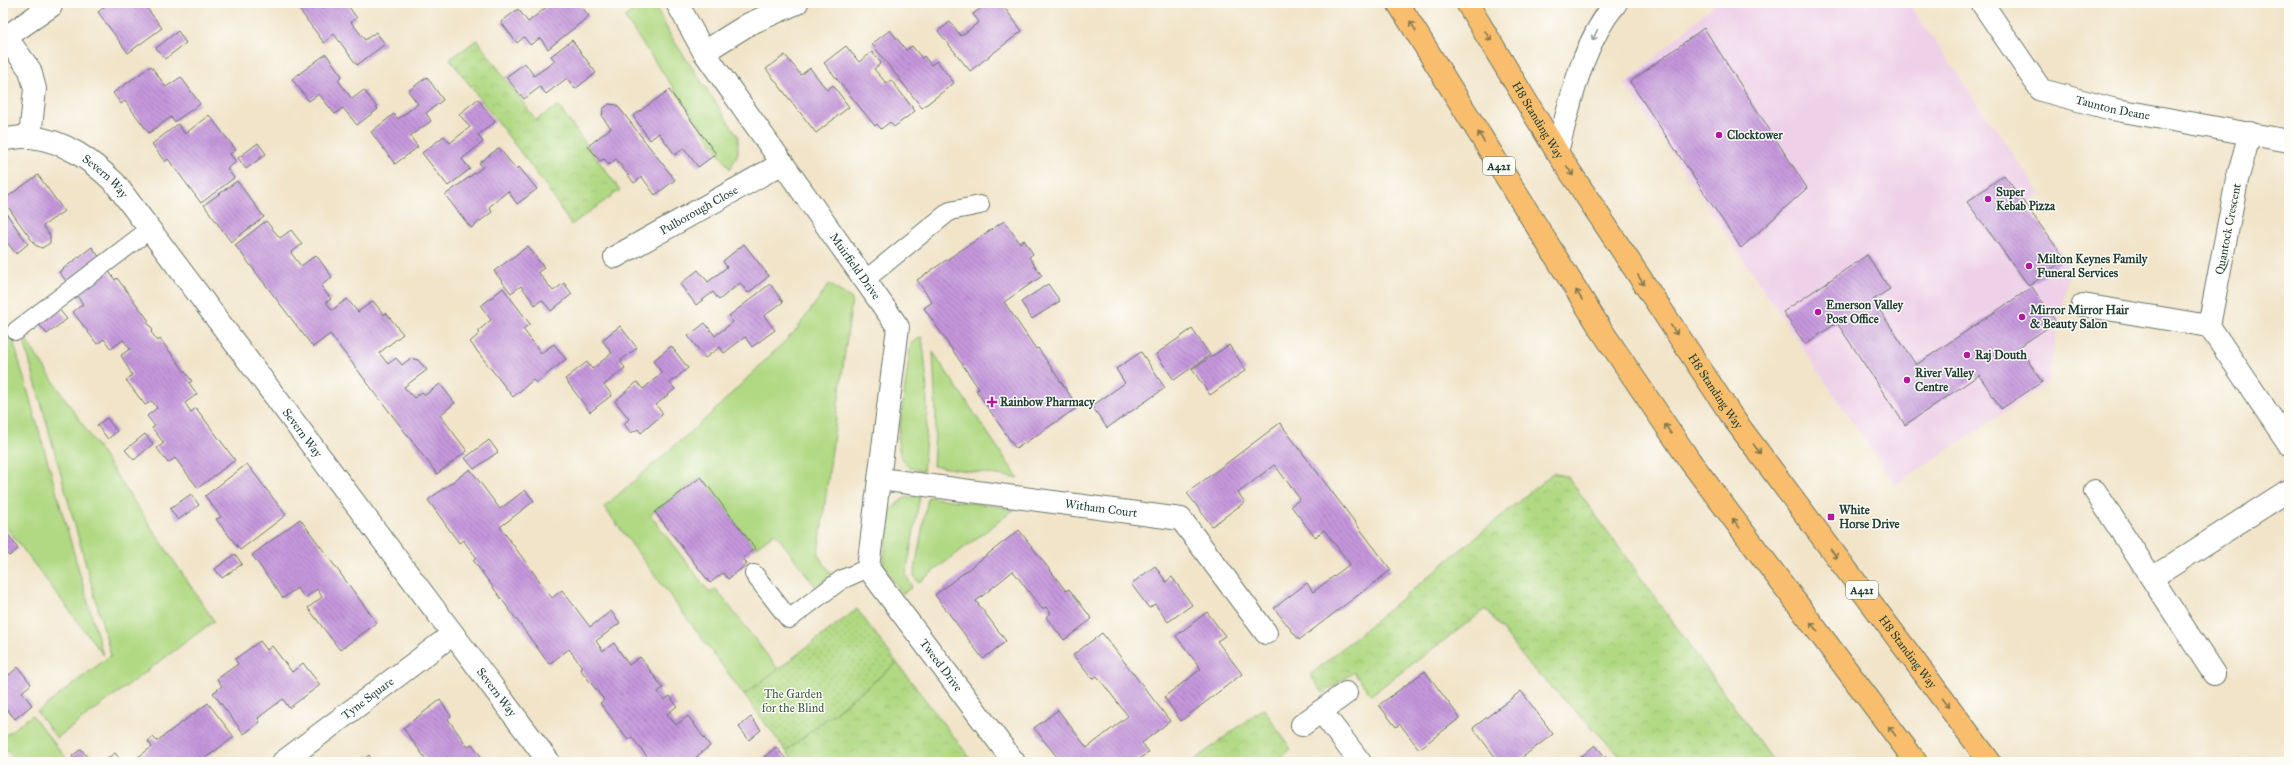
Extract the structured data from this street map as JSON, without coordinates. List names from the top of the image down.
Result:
{
  "streets": {
    "highway": ["H8 Standing Way", "A421"],
    "street": [
      "Taunton Deane",
      "Severn Way",
      "Pulborough Close",
      "Quantock Crescent",
      "Muirfield Drive",
      "Witham Court",
      "Tweed Drive",
      "Tyne Square"
    ]
  },
  "crossings": [
    ["Taunton Deane", "Quantock Crescent"],
    ["Severn Way", "Tyne Square"],
    ["Pulborough Close", "Muirfield Drive"],
    ["Muirfield Drive", "Witham Court"],
    ["Muirfield Drive", "Tweed Drive"]
  ],
  "parks": ["The Garden for the Blind"],
  "places": {
    "other": [
      "Clocktower",
      "Super Kebab Pizza",
      "Milton Keynes Family Funeral Services",
      "Emerson Valley Post Office",
      "Mirror Mirror Hair & Beauty Salon",
      "Raj Douth",
      "River Valley Centre"
    ],
    "health": ["Rainbow Pharmacy"],
    "transit": ["White Horse Drive"]
  }
}
